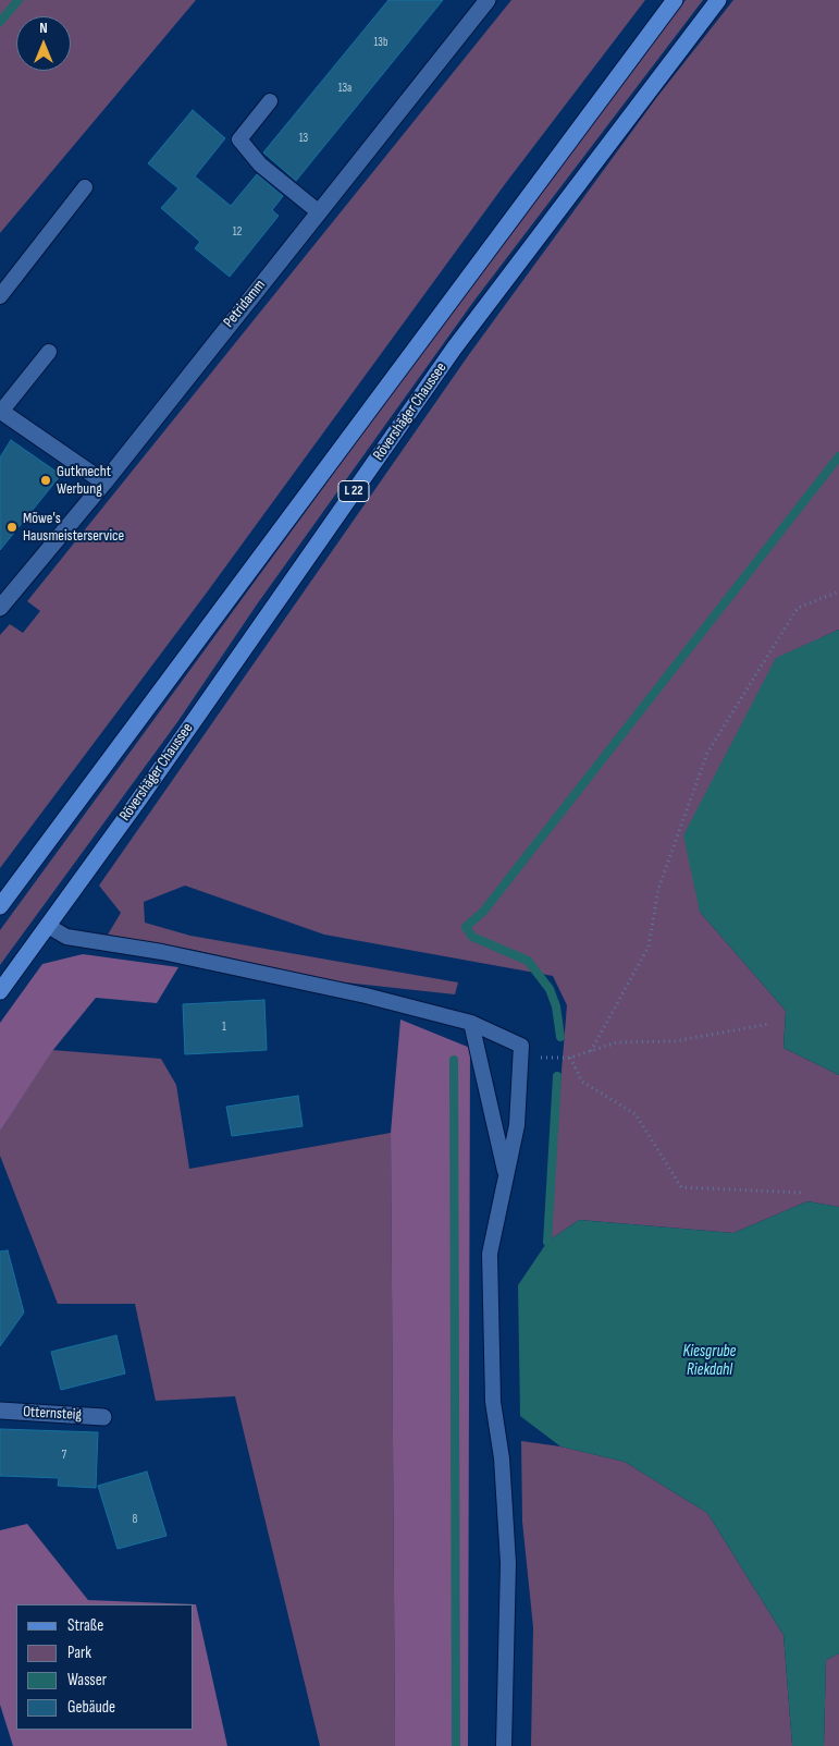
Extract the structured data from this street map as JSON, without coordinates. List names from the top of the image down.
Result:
{
  "streets": {
    "main road": ["Rövershäger Chaussee", "L 22"],
    "street": ["Petridamm", "Otternsteig"]
  },
  "water": ["Kiesgrube Riekdahl"],
  "places": ["Gutknecht Werbung", "Möwe's Hausmeisterservice"],
  "house_numbers": [
    "13b",
    "13a",
    "13",
    "12",
    "1",
    "7",
    "8"
  ],
  "legend": [
    "Straße",
    "Park",
    "Wasser",
    "Gebäude"
  ],
  "north": "top"
}
